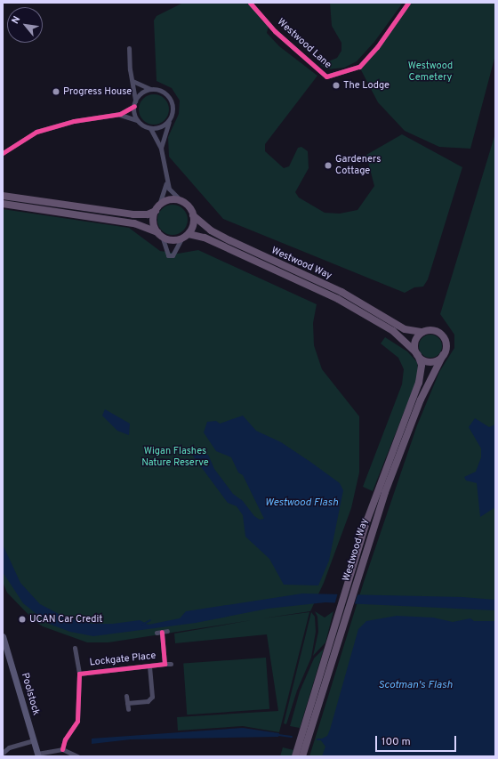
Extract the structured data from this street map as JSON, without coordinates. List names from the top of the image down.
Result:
{
  "streets": {
    "highway": ["Westwood Way"],
    "main road": ["Poolstock"],
    "street": ["Westwood Lane", "Lockgate Place"]
  },
  "water": ["Westwood Flash", "Scotman's Flash"],
  "parks": ["Westwood Cemetery", "Wigan Flashes Nature Reserve"],
  "places": [
    "The Lodge",
    "Progress House",
    "Gardeners Cottage",
    "UCAN Car Credit"
  ],
  "scale_bar": "100 m",
  "north": "top left"
}
